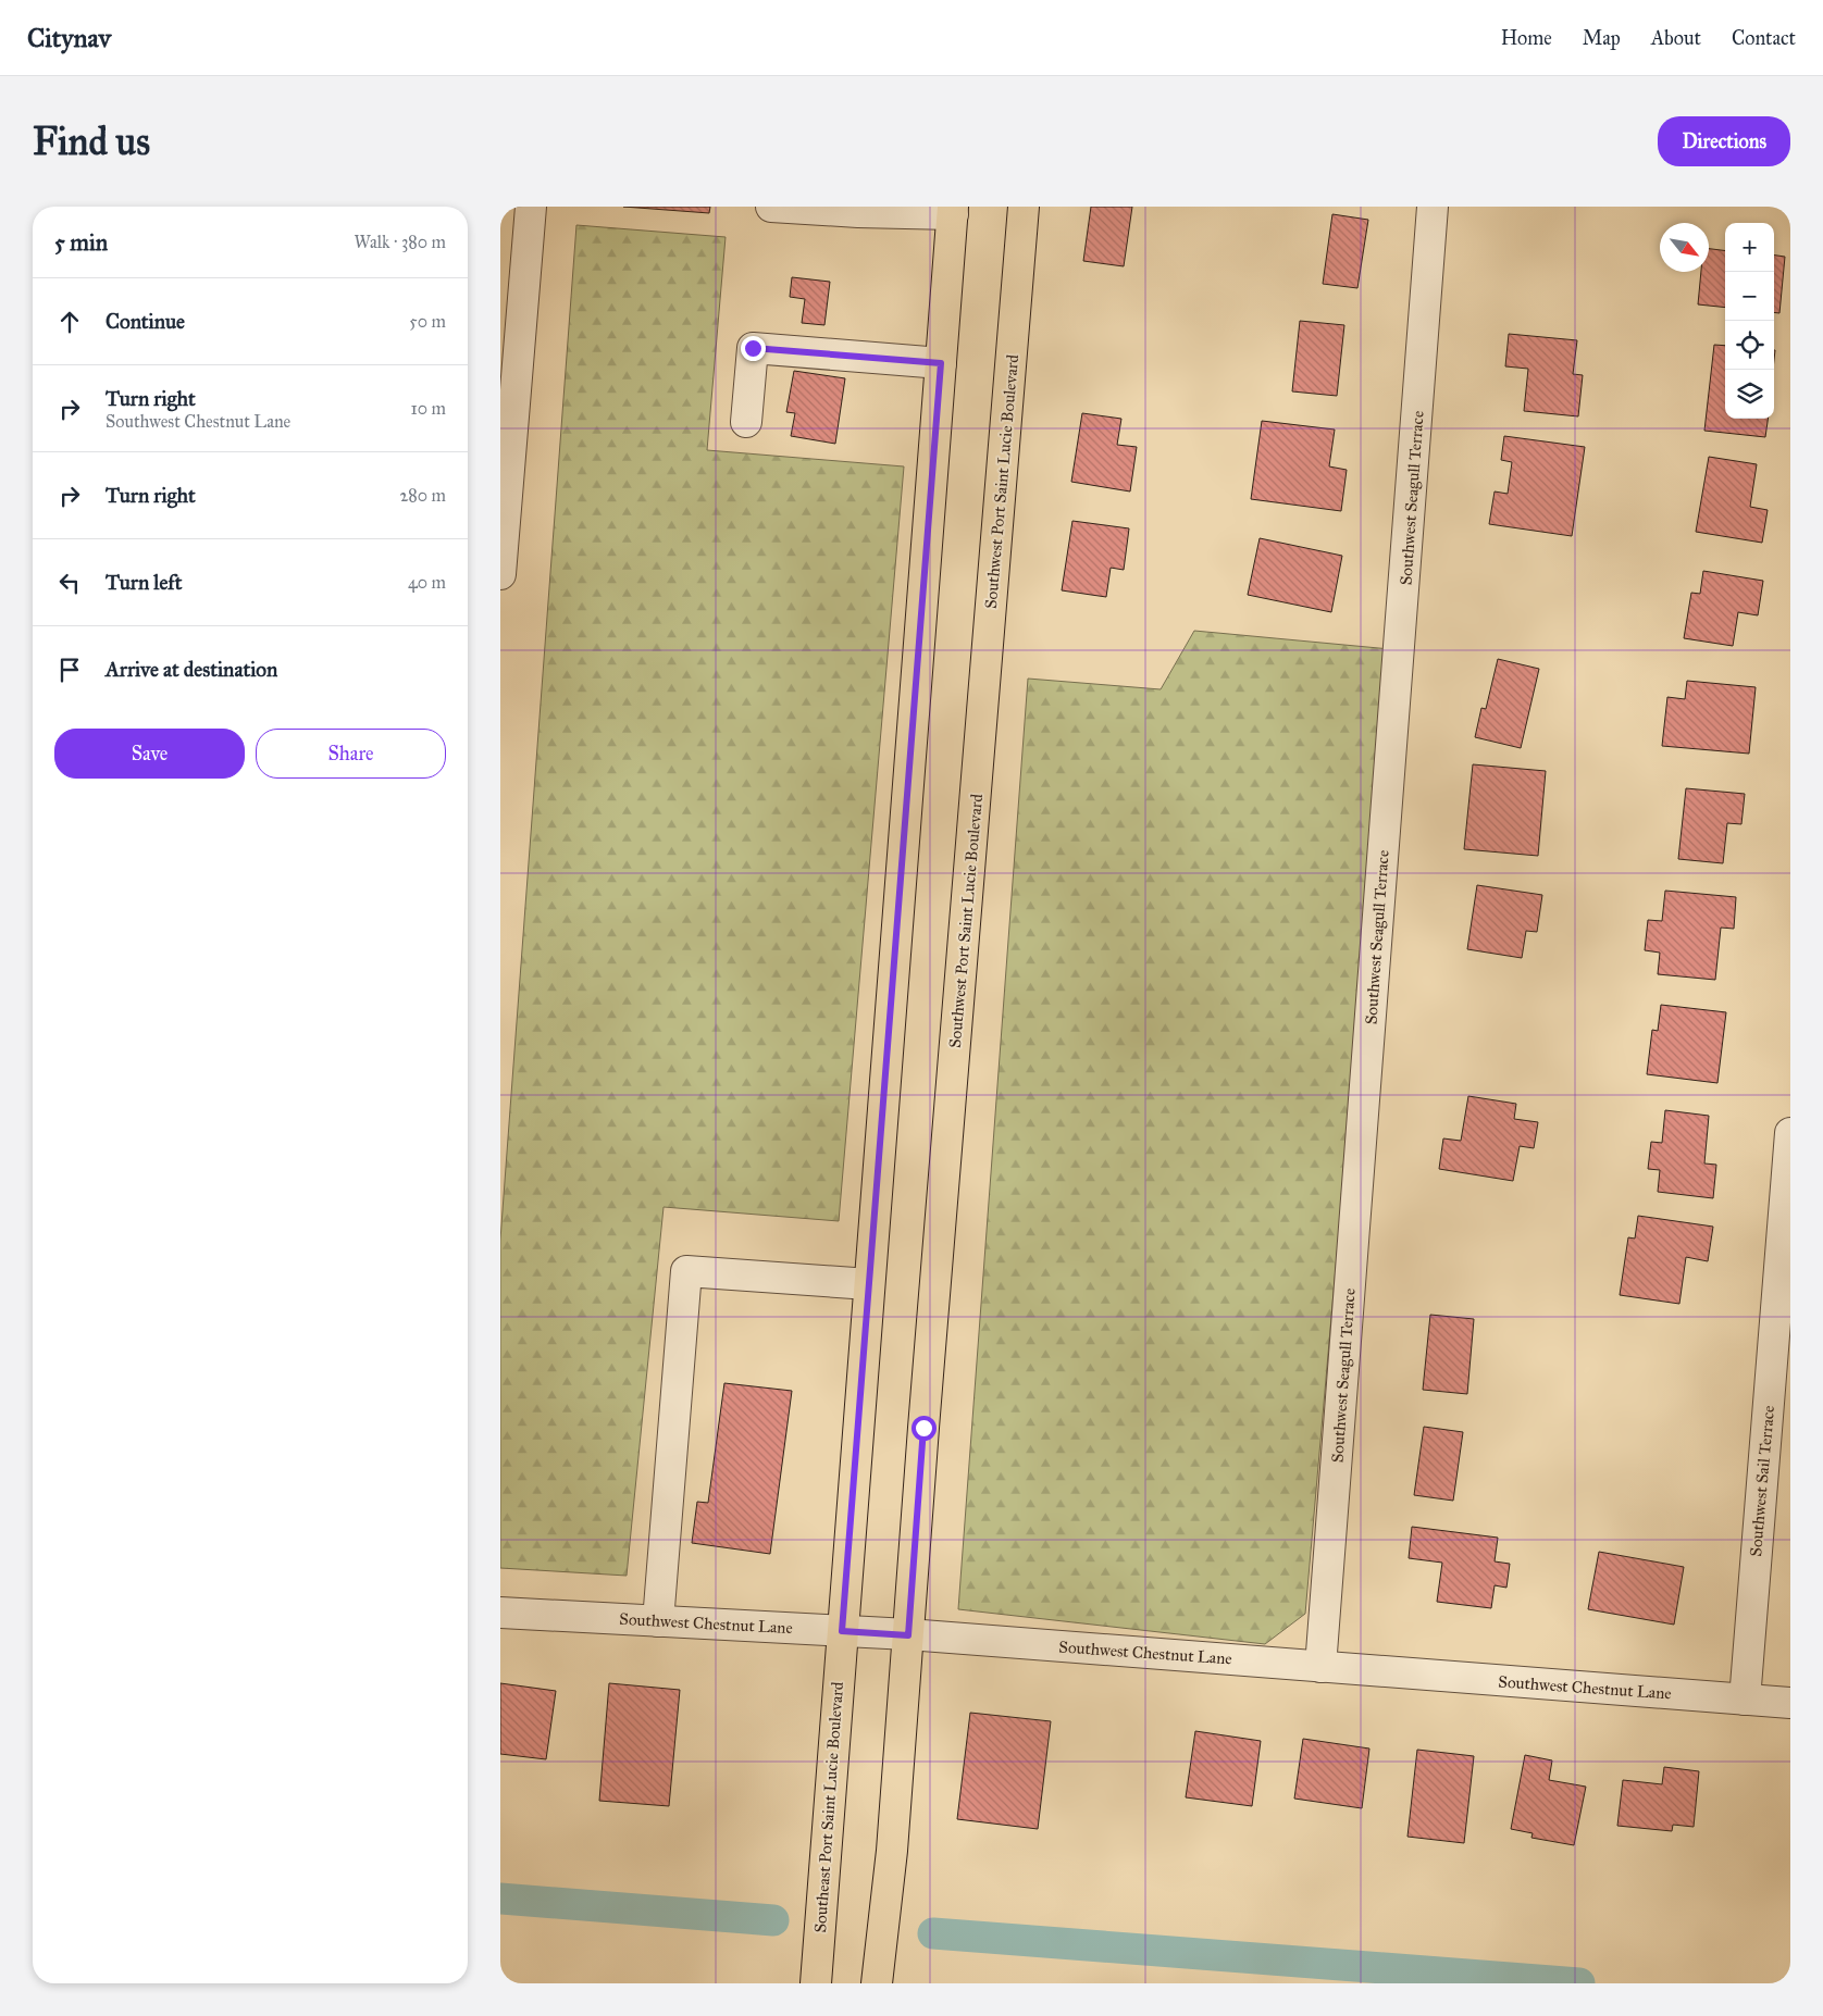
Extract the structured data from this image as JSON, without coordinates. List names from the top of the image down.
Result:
{
  "streets": {
    "main road": ["Southwest Port Saint Lucie Boulevard", "Southeast Port Saint Lucie Boulevard"],
    "street": ["Southwest Seagull Terrace", "Southwest Sail Terrace", "Southwest Chestnut Lane"]
  },
  "crossings": [
    ["Southwest Port Saint Lucie Boulevard", "Southwest Chestnut Lane"],
    ["Southwest Seagull Terrace", "Southwest Chestnut Lane"],
    ["Southwest Sail Terrace", "Southwest Chestnut Lane"],
    ["Southwest Chestnut Lane", "Southeast Port Saint Lucie Boulevard"]
  ],
  "north": "bottom right",
  "page": {
    "header": "Citynav",
    "nav": [
      "Home",
      "Map",
      "About",
      "Contact"
    ],
    "buttons": [
      "Directions",
      ["Save", "Share"]
    ],
    "title": "Find us",
    "heading": ["5 min", "Walk · 380 m"],
    "map_buttons": ["+", "−"],
    "list": [
      ["Continue", "50 m"],
      ["Turn right", "Southwest Chestnut Lane", "10 m"],
      ["Turn right", "280 m"],
      ["Turn left", "40 m"],
      "Arrive at destination"
    ]
  }
}
